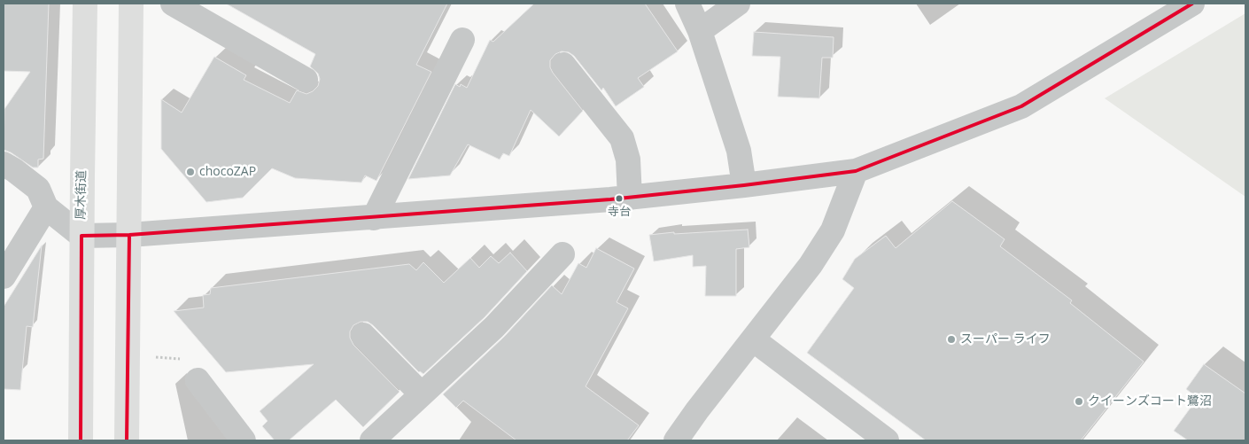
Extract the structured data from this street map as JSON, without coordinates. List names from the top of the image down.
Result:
{
  "streets": {
    "highway": ["厚木街道"]
  },
  "places": [
    "chocoZAP",
    "寺台",
    "スーパー ライフ",
    "クイーンズコート鷺沼"
  ]
}
